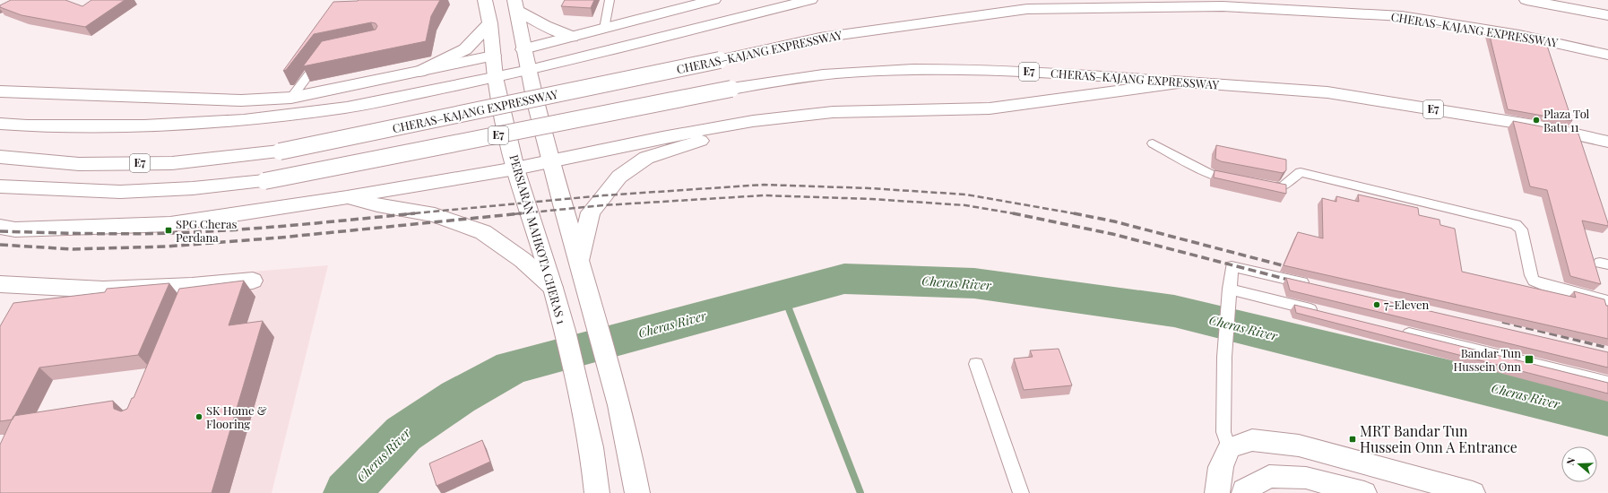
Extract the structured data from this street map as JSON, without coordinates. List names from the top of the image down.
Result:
{
  "streets": {
    "main road": ["CHERAS–KAJANG EXPRESSWAY", "E7", "PERSIARAN MAHKOTA CHERAS 1"]
  },
  "water": ["Cheras River"],
  "places": {
    "other": ["Plaza Tol Batu 11", "7-Eleven", "SK Home & Flooring"],
    "transit": ["SPG Cheras Perdana", "Bandar Tun Hussein Onn", "MRT Bandar Tun Hussein Onn A Entrance"]
  },
  "north": "left"
}
